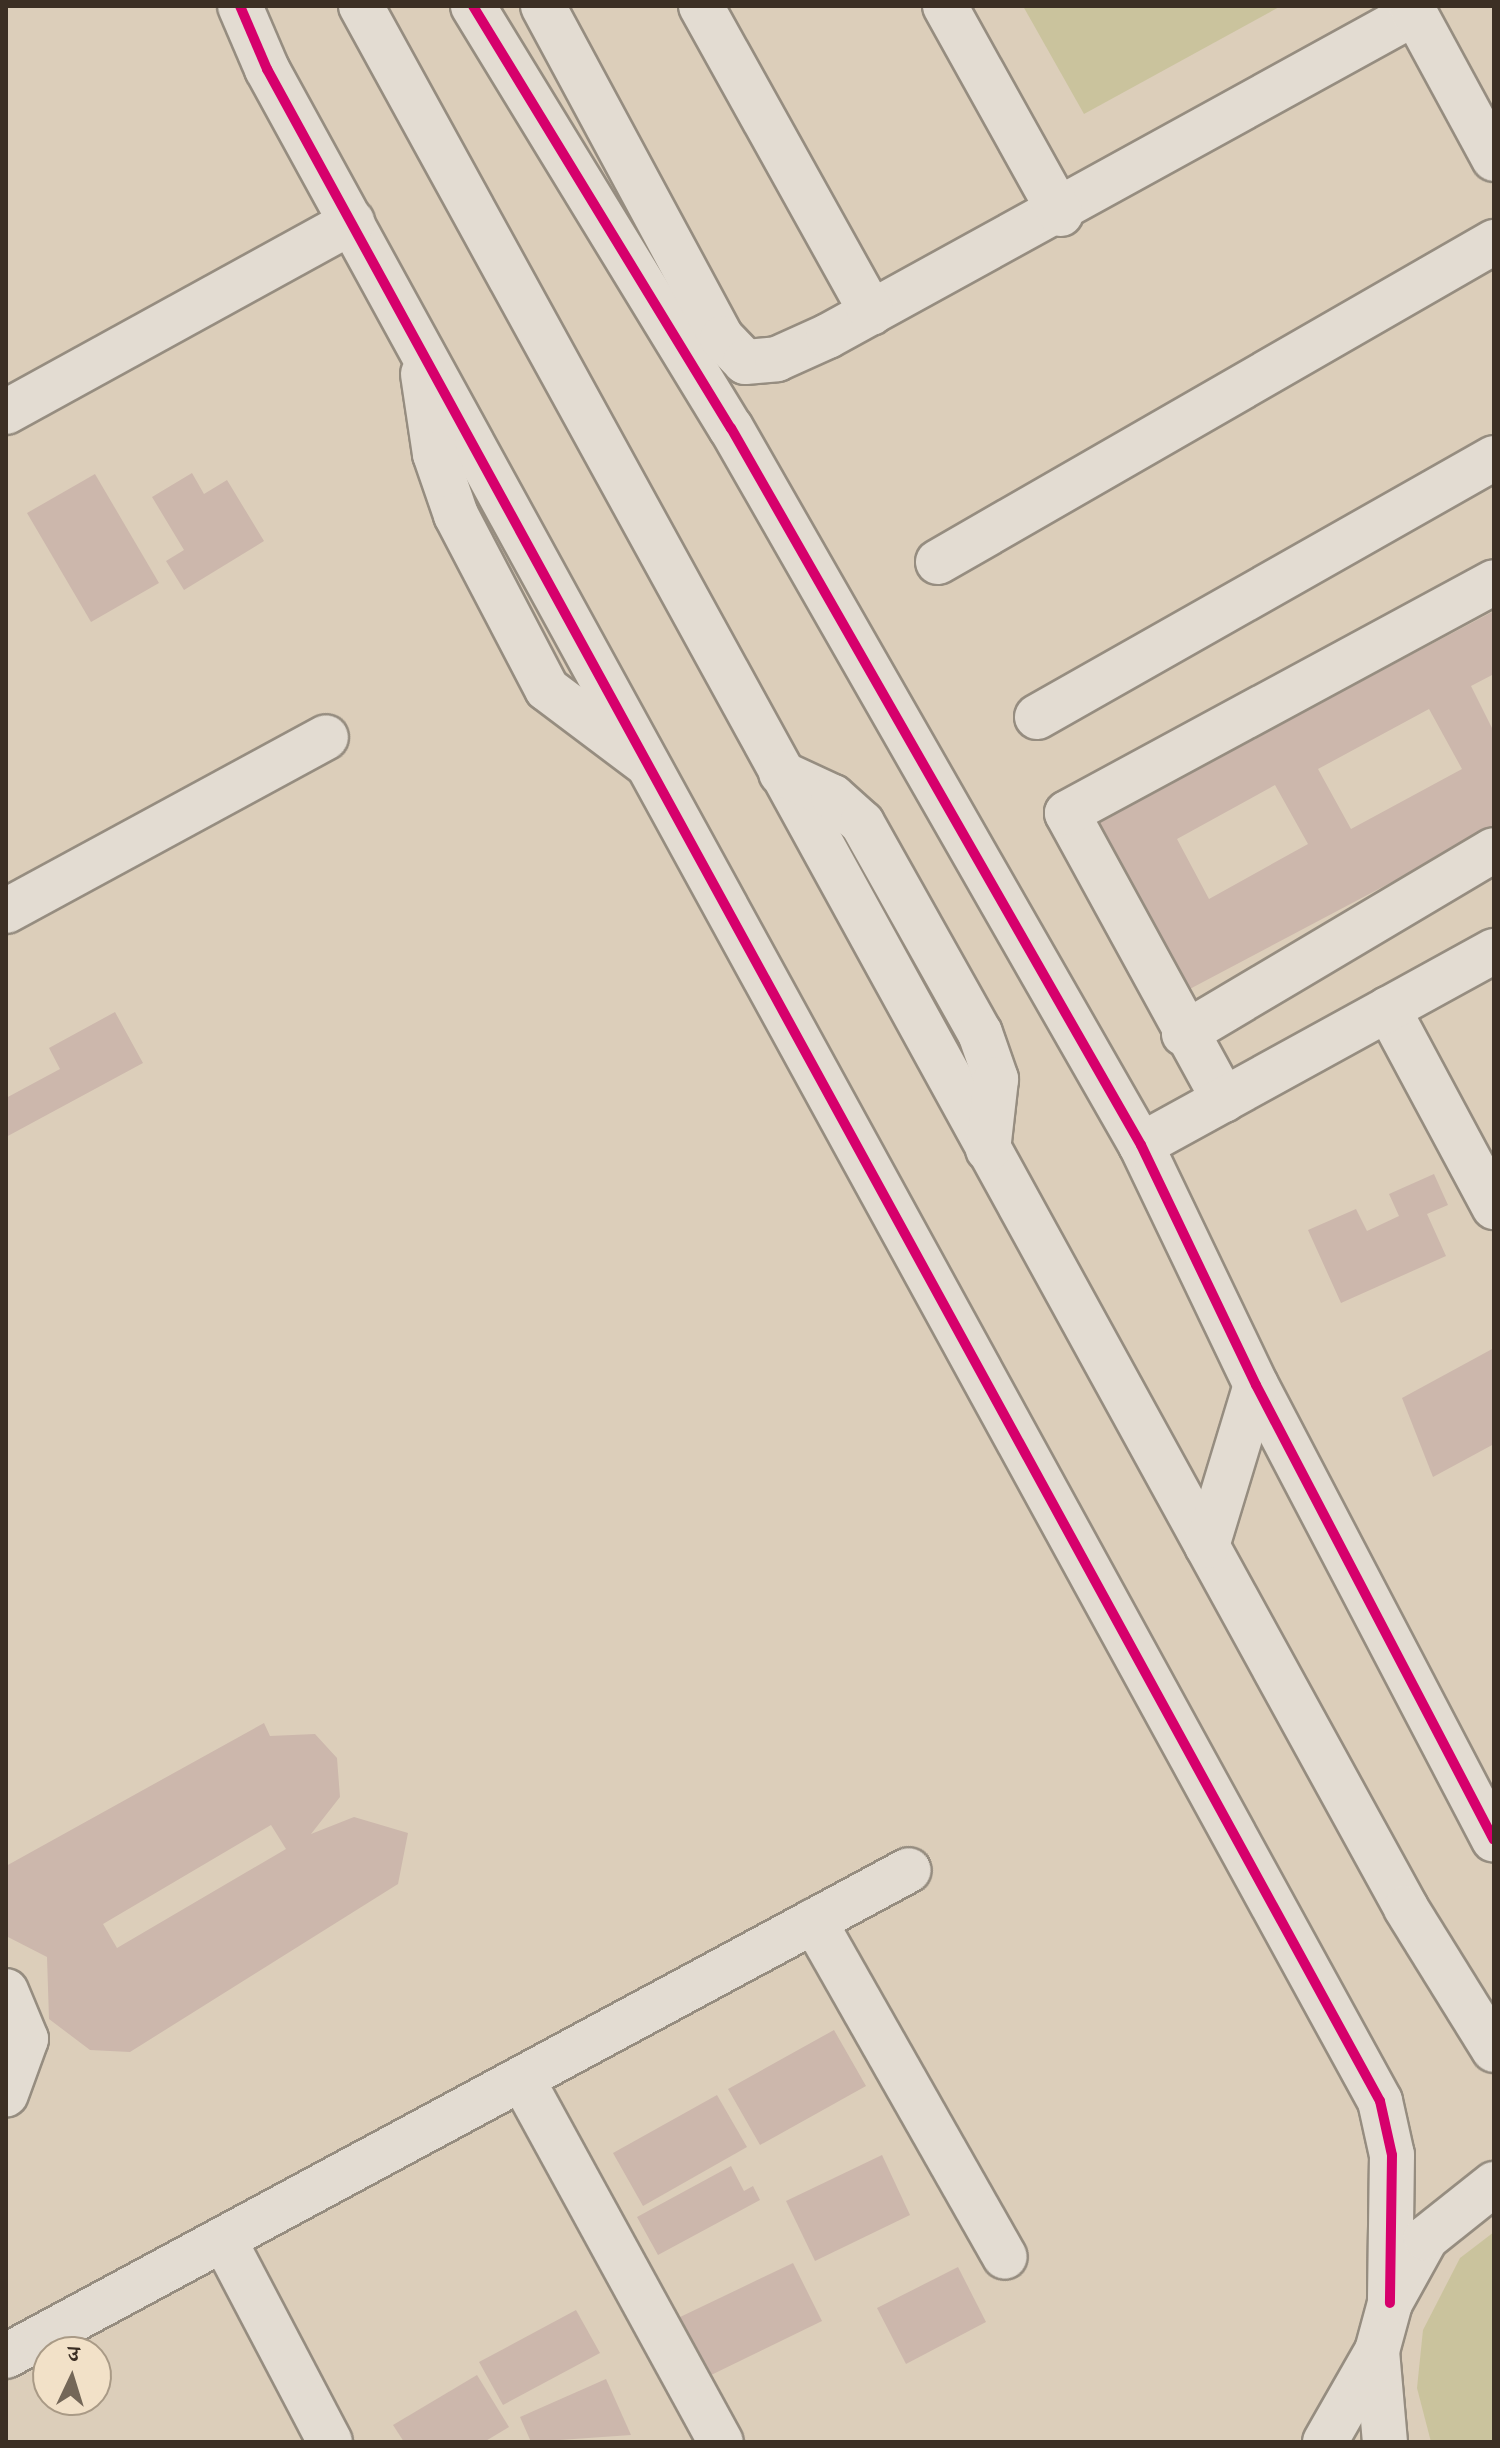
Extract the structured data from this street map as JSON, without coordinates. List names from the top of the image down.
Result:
{
  "north": "top"
}
